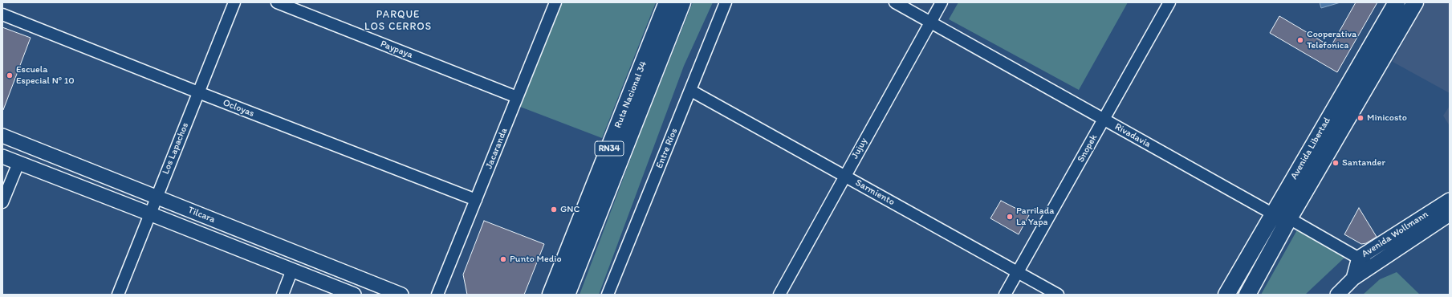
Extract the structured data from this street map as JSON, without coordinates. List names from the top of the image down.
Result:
{
  "streets": {
    "highway": ["Ruta Nacional 34", "RN34"],
    "main road": ["Avenida Libertad"],
    "street": [
      "Paypaya",
      "Ocloyas",
      "Rivadavia",
      "Los Lapachos",
      "Jacaranda",
      "Entre Ríos",
      "Jujuy",
      "Snopek",
      "Sarmiento",
      "Tilcara",
      "Avenida Wollmann"
    ]
  },
  "crossings": [
    ["Paypaya", "Jacaranda"],
    ["Ocloyas", "Los Lapachos"],
    ["Ocloyas", "Jacaranda"],
    ["Rivadavia", "Jujuy"],
    ["Rivadavia", "Snopek"],
    ["Rivadavia", "Avenida Libertad"],
    ["Rivadavia", "Avenida Wollmann"],
    ["Los Lapachos", "Tilcara"],
    ["Entre Ríos", "Sarmiento"],
    ["Jujuy", "Sarmiento"],
    ["Snopek", "Sarmiento"]
  ],
  "districts": ["PARQUE LOS CERROS"],
  "places": [
    "Cooperativa Telefonica",
    "Escuela Especial Nº 10",
    "Minicosto",
    "Santander",
    "GNC",
    "Parrilada La Yapa",
    "Punto Medio"
  ]
}
